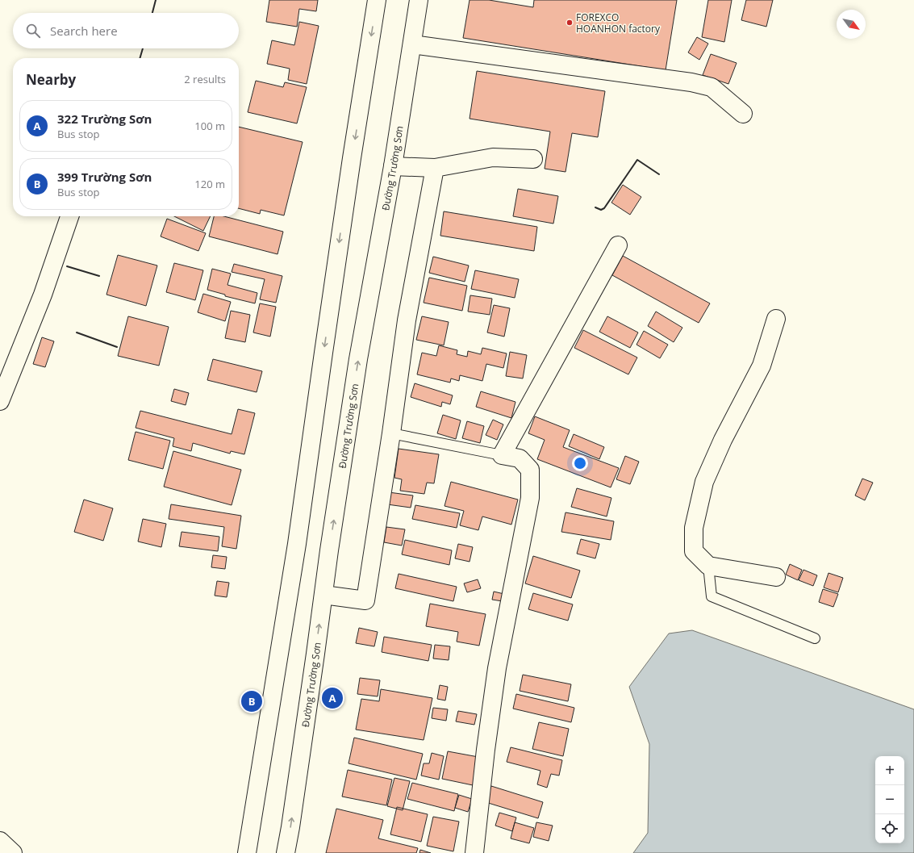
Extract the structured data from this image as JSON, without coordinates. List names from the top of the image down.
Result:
{
  "streets": {
    "main road": ["Đường Trường Sơn"]
  },
  "places": ["FOREXCO HOANHON factory"],
  "north": "bottom right",
  "page": {
    "search": "Search here",
    "heading": ["Nearby", "2 results"],
    "list": [
      {
        "mark": "A",
        "name": "322 Trường Sơn",
        "note": "Bus stop",
        "value": "100 m"
      },
      {
        "mark": "B",
        "name": "399 Trường Sơn",
        "note": "Bus stop",
        "value": "120 m"
      }
    ],
    "pins": ["A", "B"],
    "map_buttons": ["+", "−"]
  }
}
